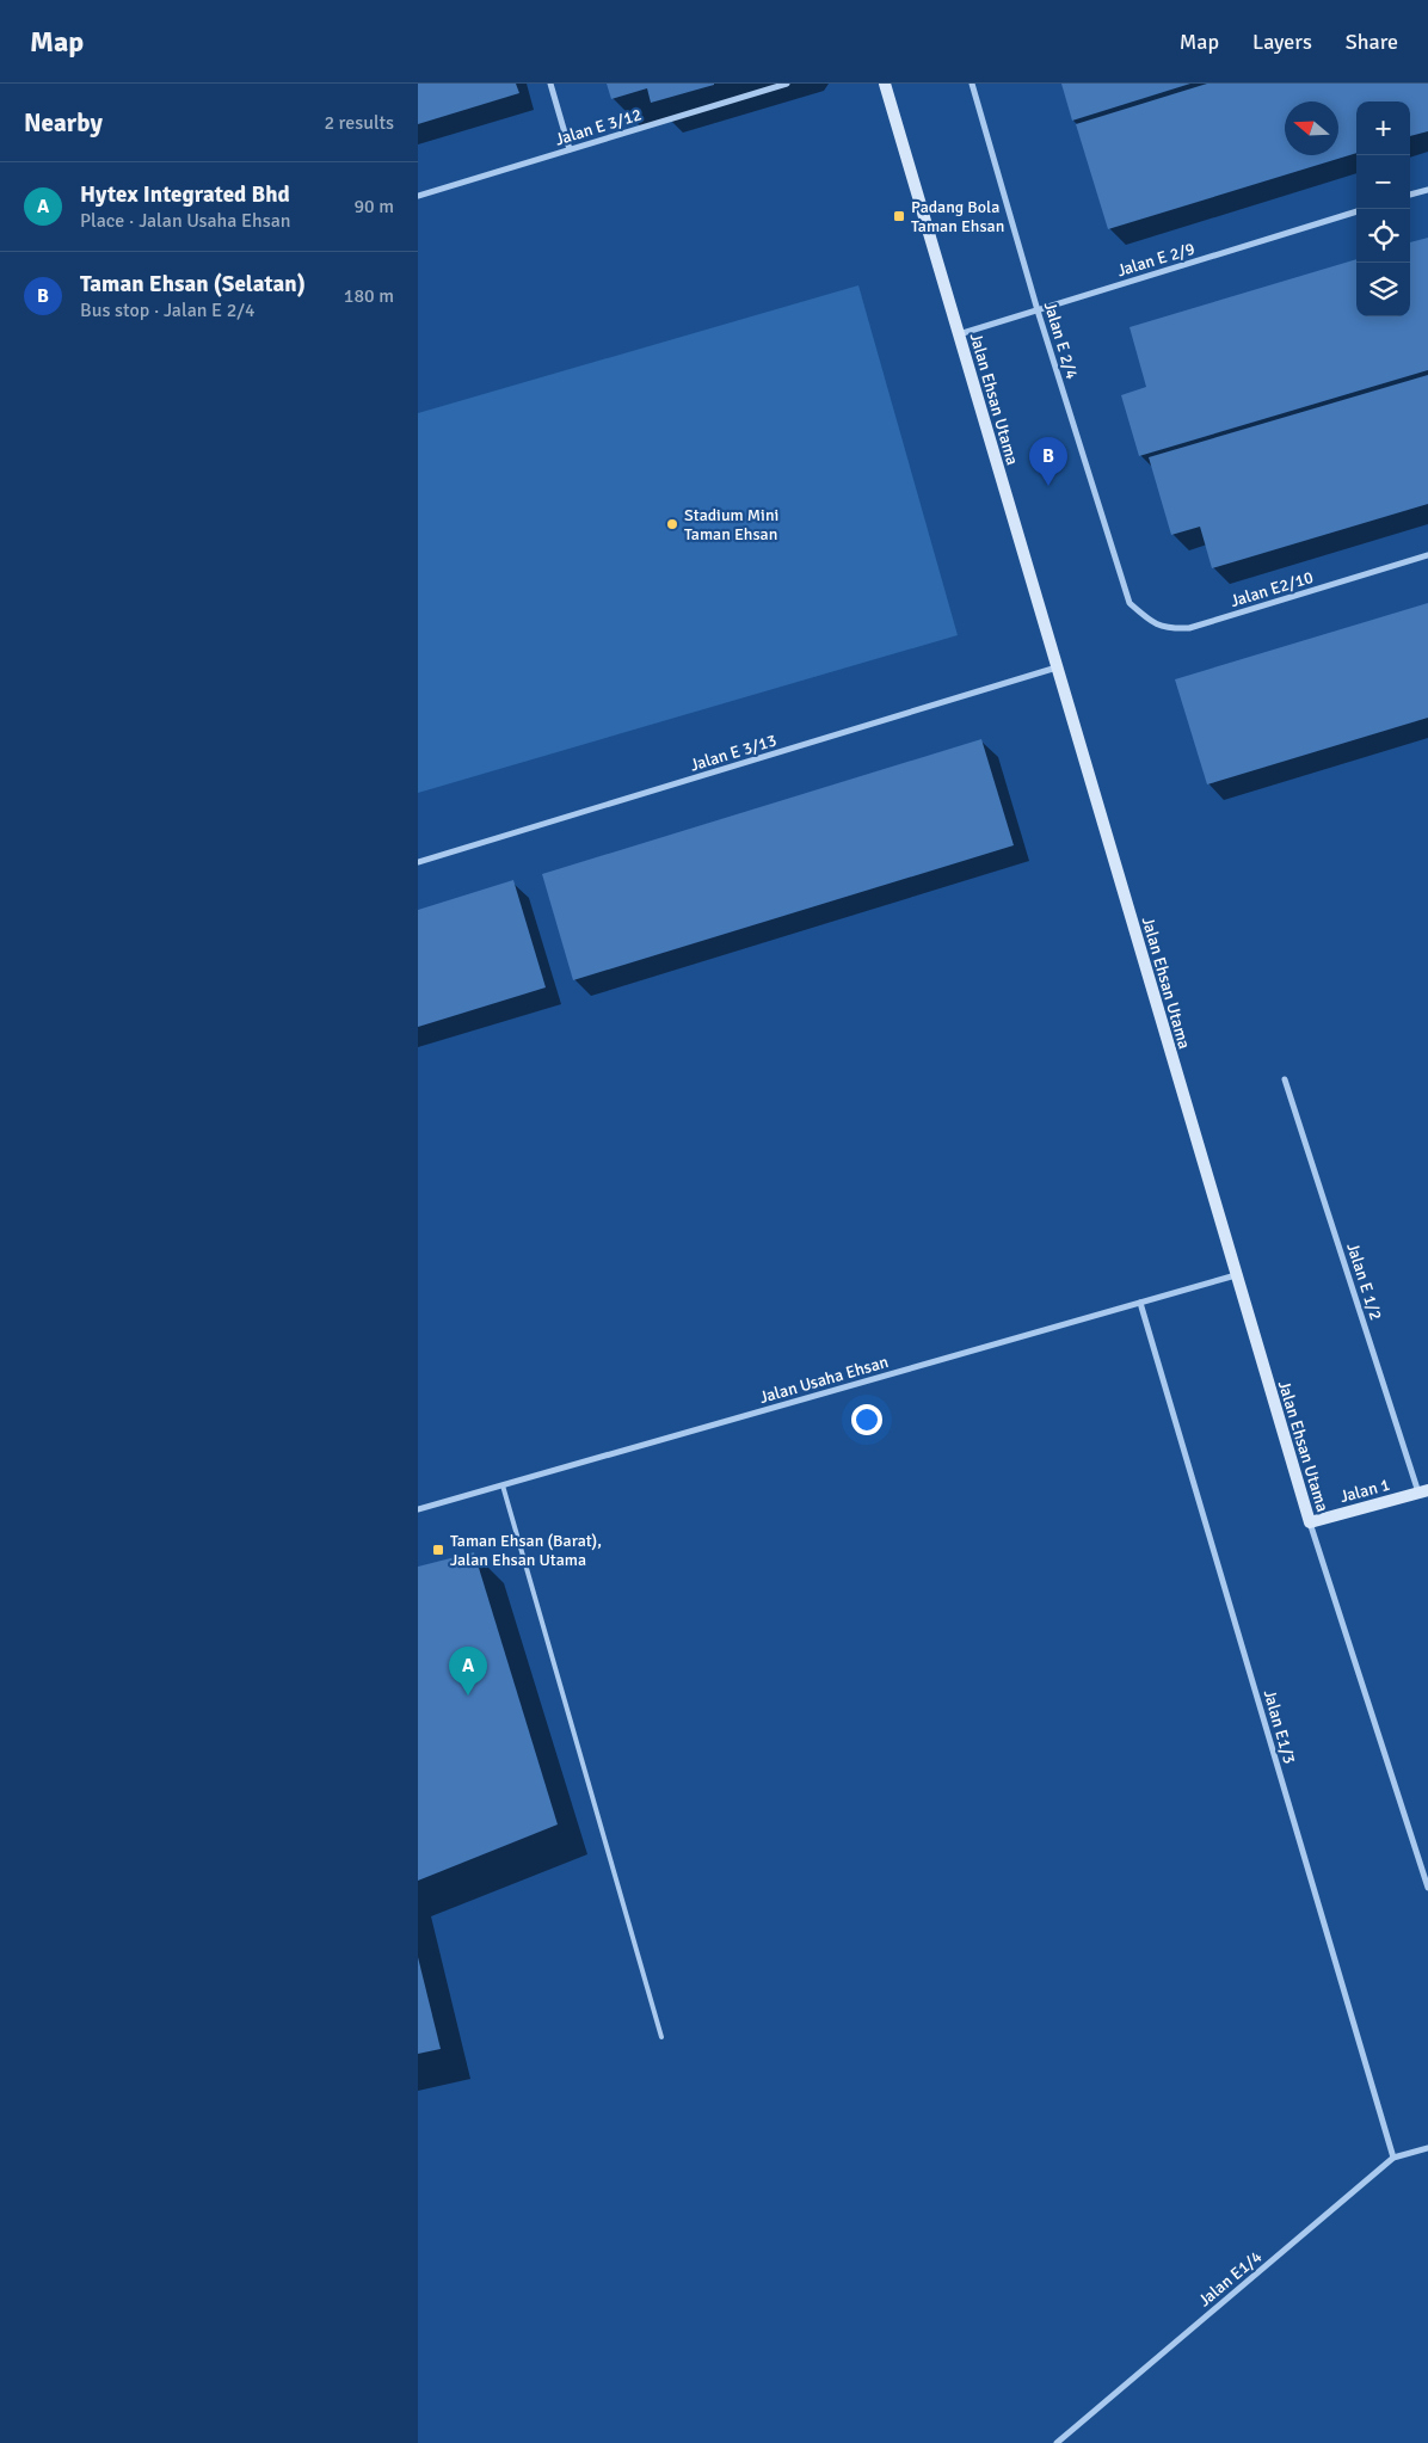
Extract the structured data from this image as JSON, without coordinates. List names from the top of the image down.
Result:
{
  "streets": {
    "street": [
      "Jalan E 3/12",
      "Jalan E 2/9",
      "Jalan E 2/4",
      "Jalan Ehsan Utama",
      "Jalan E2/10",
      "Jalan E 3/13",
      "Jalan E 1/2",
      "Jalan Usaha Ehsan",
      "Jalan 1",
      "Jalan E1/3",
      "Jalan E1/4"
    ]
  },
  "crossings": [
    ["Jalan E 2/9", "Jalan E 2/4"],
    ["Jalan E 2/9", "Jalan Ehsan Utama"],
    ["Jalan E 2/4", "Jalan E2/10"],
    ["Jalan Ehsan Utama", "Jalan E 3/13"],
    ["Jalan Ehsan Utama", "Jalan Usaha Ehsan"],
    ["Jalan Ehsan Utama", "Jalan 1"],
    ["Jalan E 1/2", "Jalan 1"],
    ["Jalan Usaha Ehsan", "Jalan E1/3"],
    ["Jalan E1/3", "Jalan E1/4"]
  ],
  "places": {
    "transit": ["Padang Bola Taman Ehsan", "Taman Ehsan (Barat), Jalan Ehsan Utama"],
    "other": ["Stadium Mini Taman Ehsan"]
  },
  "north": "left",
  "page": {
    "header": "Map",
    "nav": ["Map", "Layers", "Share"],
    "heading": ["Nearby", "2 results"],
    "map_buttons": ["+", "−"],
    "list": [
      {
        "mark": "A",
        "name": "Hytex Integrated Bhd",
        "note": "Place · Jalan Usaha Ehsan",
        "value": "90 m"
      },
      {
        "mark": "B",
        "name": "Taman Ehsan (Selatan)",
        "note": "Bus stop · Jalan E 2/4",
        "value": "180 m"
      }
    ],
    "pins": ["B", "A"]
  }
}
